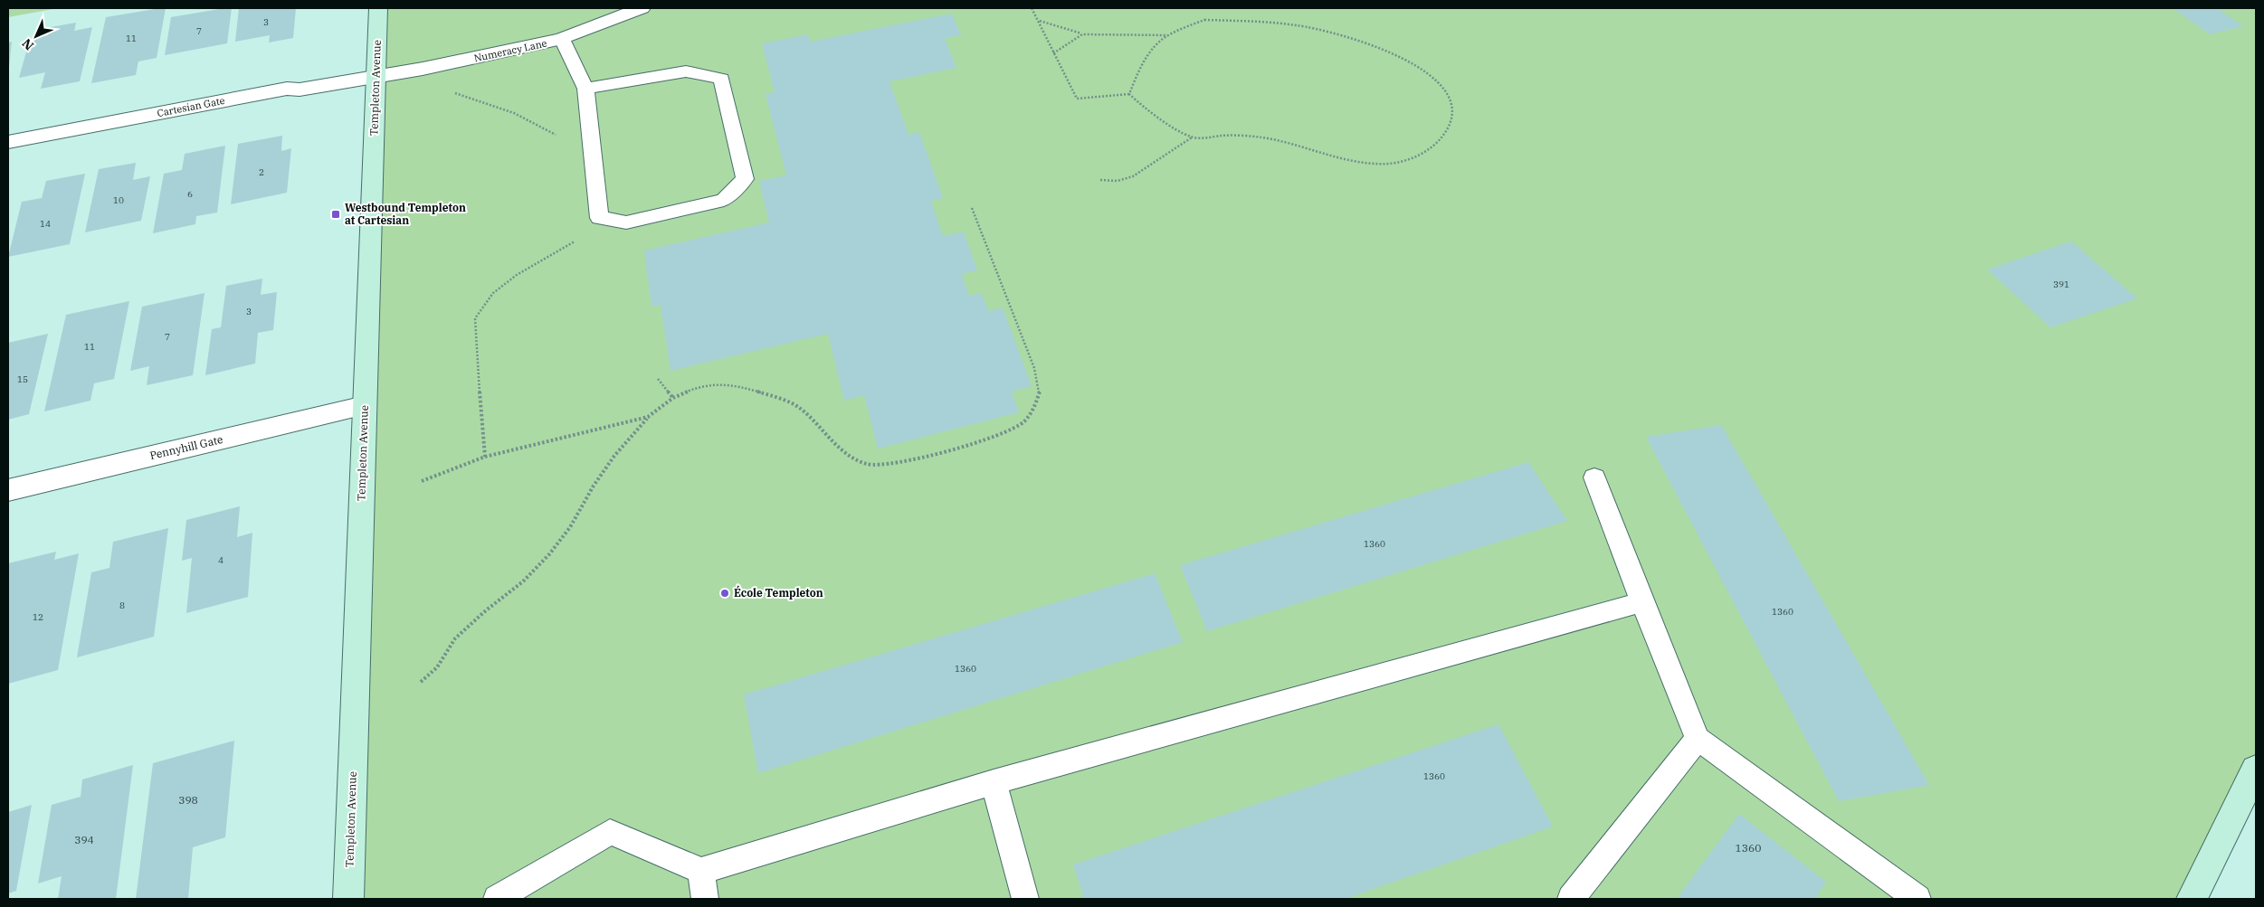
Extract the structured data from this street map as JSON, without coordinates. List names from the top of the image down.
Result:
{
  "streets": {
    "street": [
      "Numeracy Lane",
      "Templeton Avenue",
      "Cartesian Gate",
      "Pennyhill Gate"
    ]
  },
  "crossings": [
    ["Numeracy Lane", "Templeton Avenue"],
    ["Numeracy Lane", "Cartesian Gate"],
    ["Templeton Avenue", "Cartesian Gate"],
    ["Templeton Avenue", "Pennyhill Gate"]
  ],
  "places": {
    "transit": ["Westbound Templeton at Cartesian"],
    "other": ["École Templeton"]
  },
  "house_numbers": [
    "3",
    "7",
    "11",
    "2",
    "6",
    "10",
    "14",
    "391",
    "3",
    "7",
    "11",
    "15",
    "1360",
    "4",
    "8",
    "1360",
    "12",
    "1360",
    "1360",
    "398",
    "394",
    "1360"
  ],
  "north": "bottom left"
}
